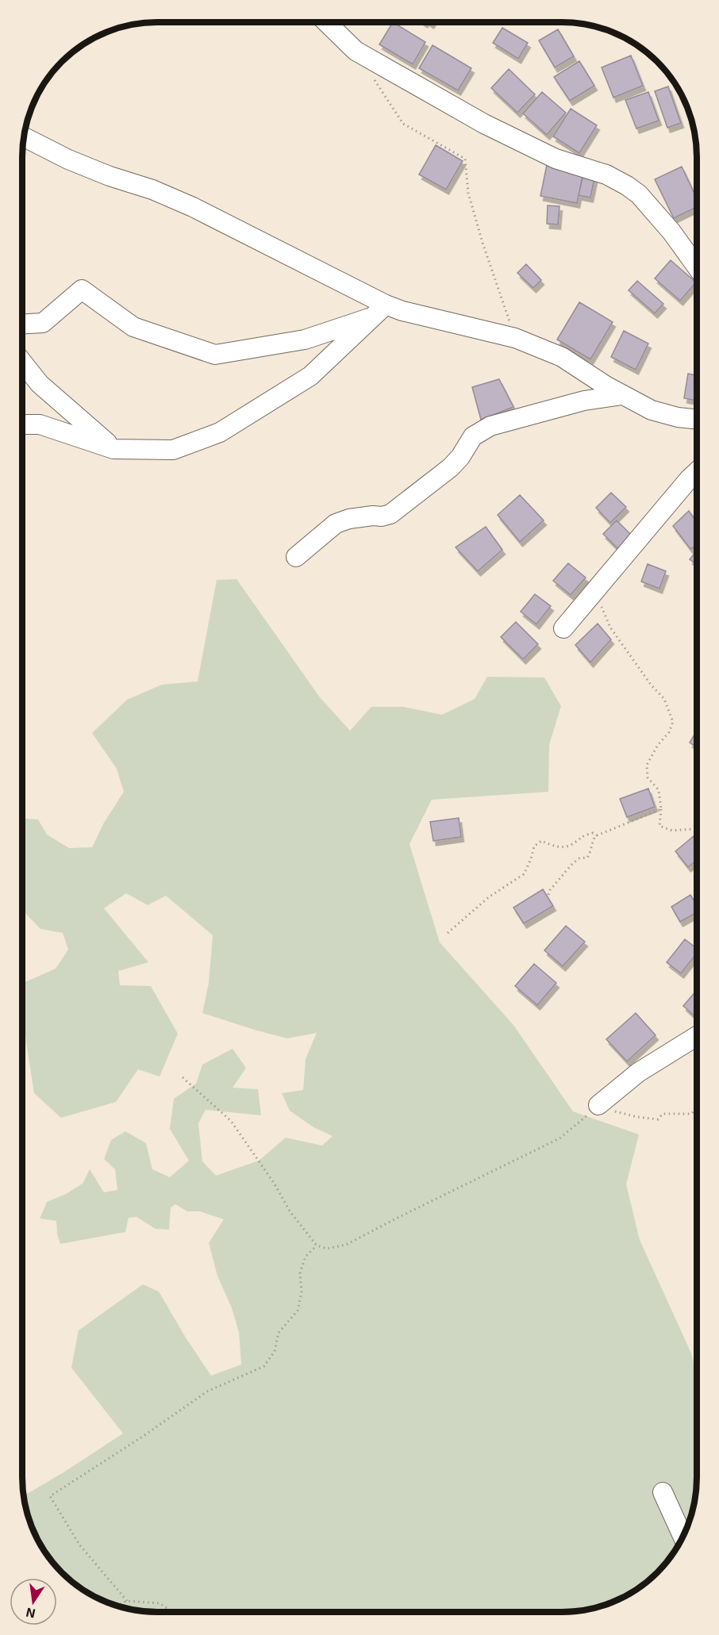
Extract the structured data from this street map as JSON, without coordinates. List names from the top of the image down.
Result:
{
  "north": "bottom"
}
